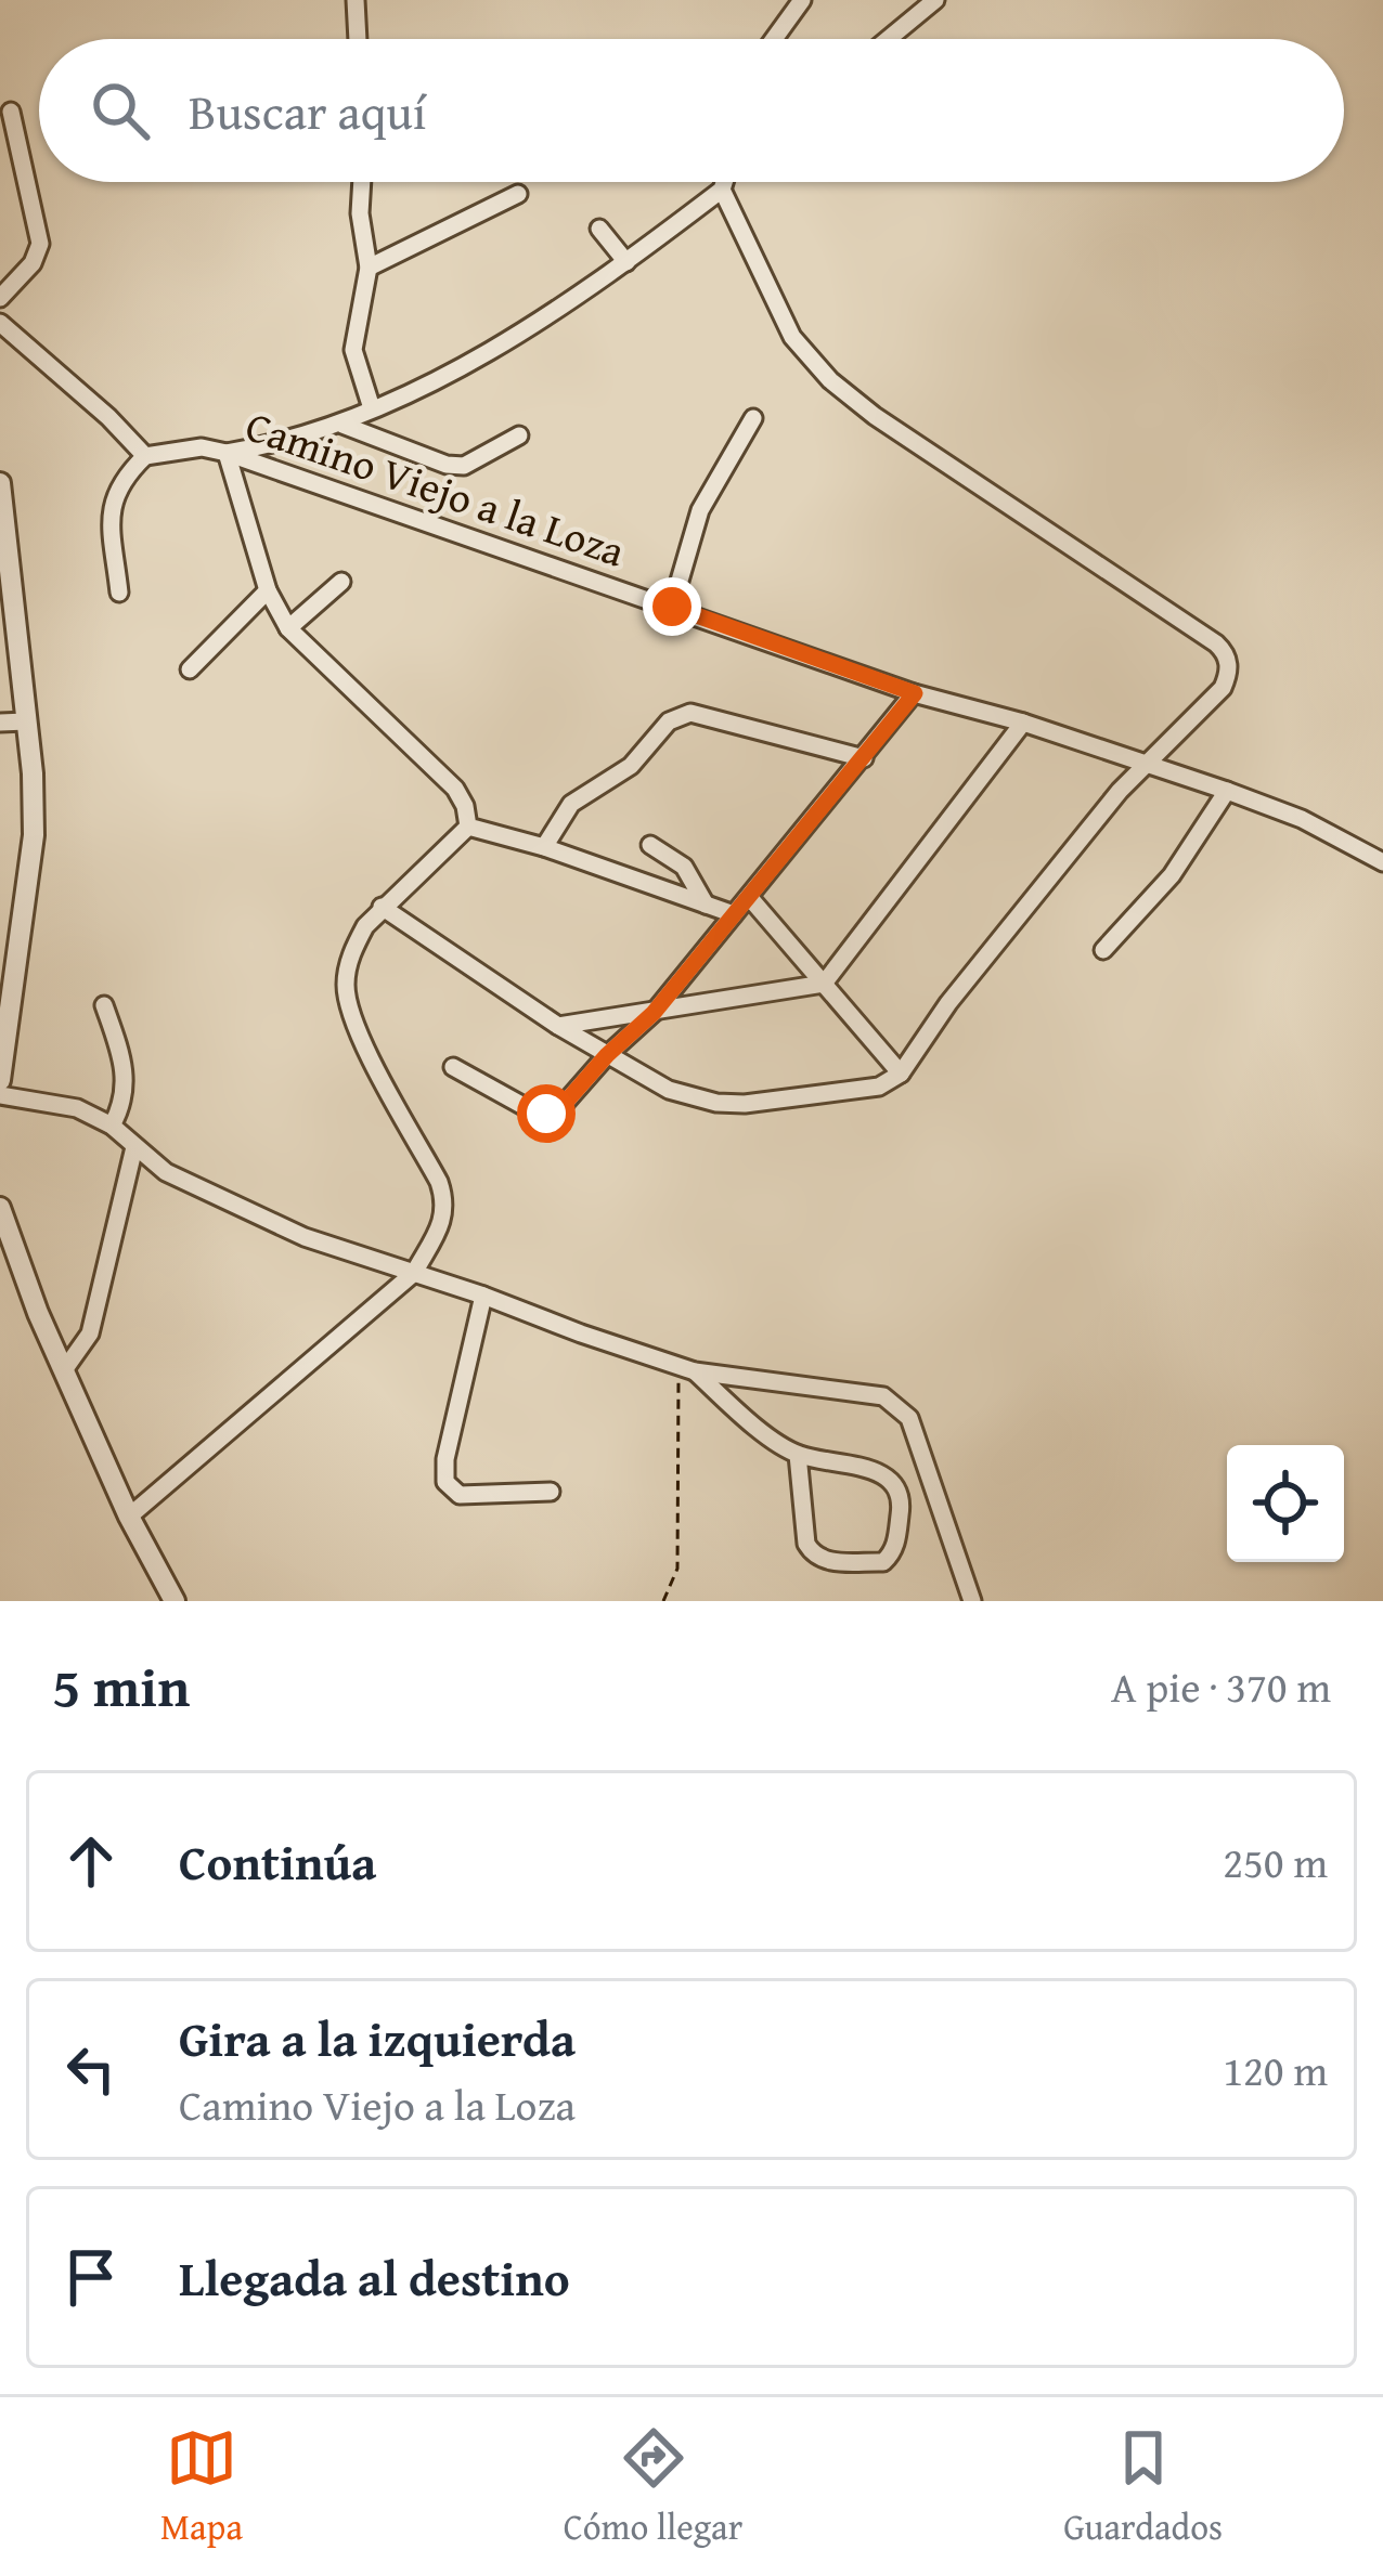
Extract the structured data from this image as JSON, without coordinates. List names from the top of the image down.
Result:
{
  "streets": {
    "street": ["Camino Viejo a la Loza"]
  },
  "page": {
    "search": "Buscar aquí",
    "heading": ["5 min", "A pie · 370 m"],
    "list": [
      ["Continúa", "250 m"],
      ["Gira a la izquierda", "Camino Viejo a la Loza", "120 m"],
      "Llegada al destino"
    ],
    "nav": ["Mapa", "Cómo llegar", "Guardados"]
  }
}
